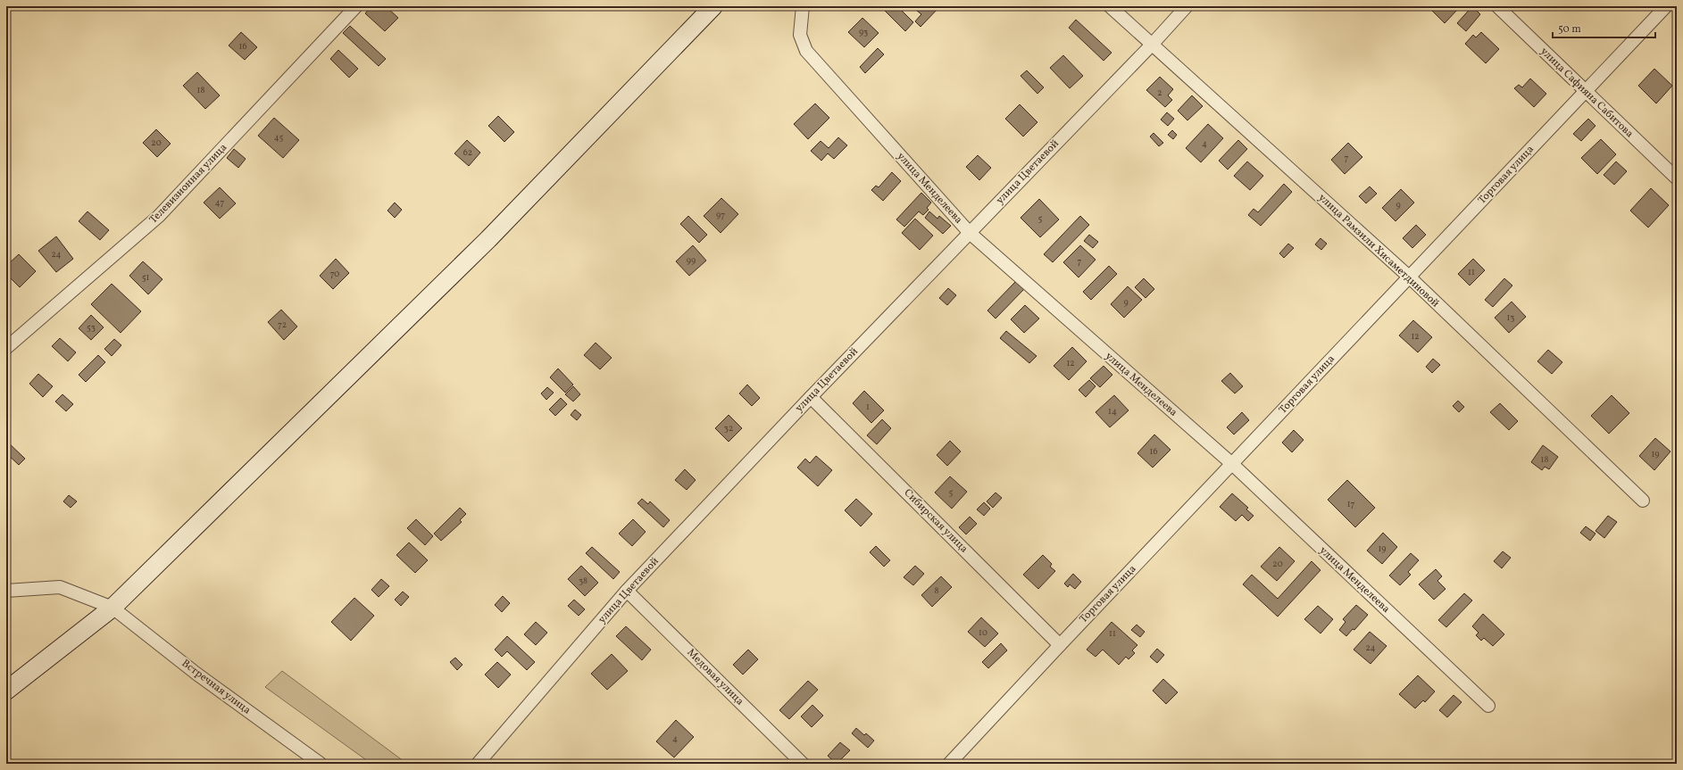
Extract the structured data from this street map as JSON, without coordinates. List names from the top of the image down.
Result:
{
  "streets": {
    "street": [
      "улица Сафияна Сабитова",
      "улица Цветаевой",
      "Торговая улица",
      "Телевизионная улица",
      "улица Менделеева",
      "улица Рамзили Хисаметдиновой",
      "Сибирская улица",
      "Медовая улица",
      "Встречная улица"
    ]
  },
  "crossings": [
    ["улица Сафияна Сабитова", "Торговая улица"],
    ["улица Цветаевой", "улица Менделеева"],
    ["улица Цветаевой", "улица Рамзили Хисаметдиновой"],
    ["улица Цветаевой", "Сибирская улица"],
    ["улица Цветаевой", "Медовая улица"],
    ["Торговая улица", "улица Менделеева"],
    ["Торговая улица", "улица Рамзили Хисаметдиновой"],
    ["Торговая улица", "Сибирская улица"]
  ],
  "house_numbers": [
    "93",
    "16",
    "18",
    "2",
    "45",
    "20",
    "4",
    "62",
    "7",
    "47",
    "9",
    "97",
    "5",
    "24",
    "99",
    "7",
    "11",
    "70",
    "51",
    "9",
    "13",
    "72",
    "53",
    "12",
    "12",
    "1",
    "14",
    "32",
    "16",
    "19",
    "18",
    "5",
    "17",
    "19",
    "20",
    "38",
    "8",
    "10",
    "11",
    "24",
    "4"
  ],
  "scale_bar": "50 m"
}
